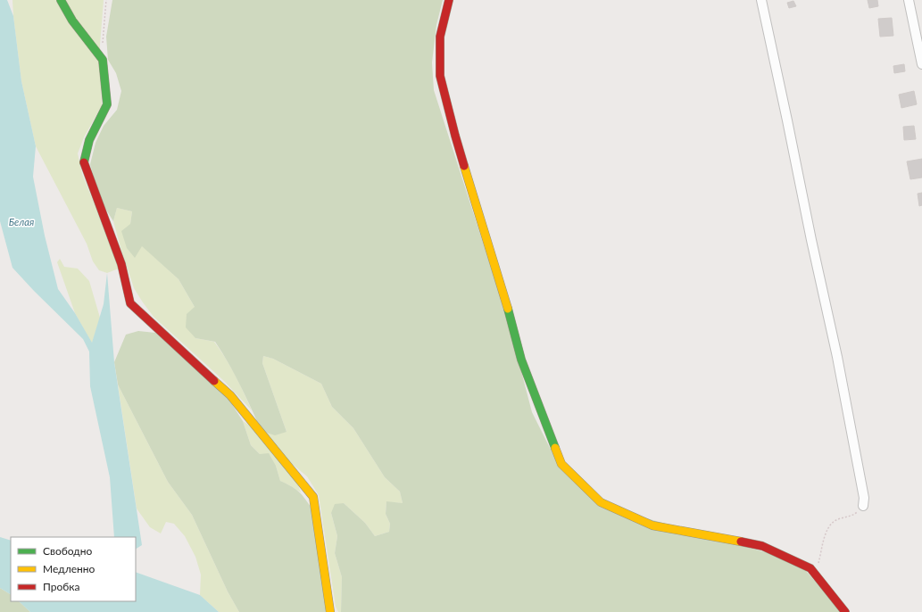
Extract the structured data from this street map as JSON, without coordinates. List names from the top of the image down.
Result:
{
  "water": ["Белая"],
  "legend": ["Свободно", "Медленно", "Пробка"]
}
